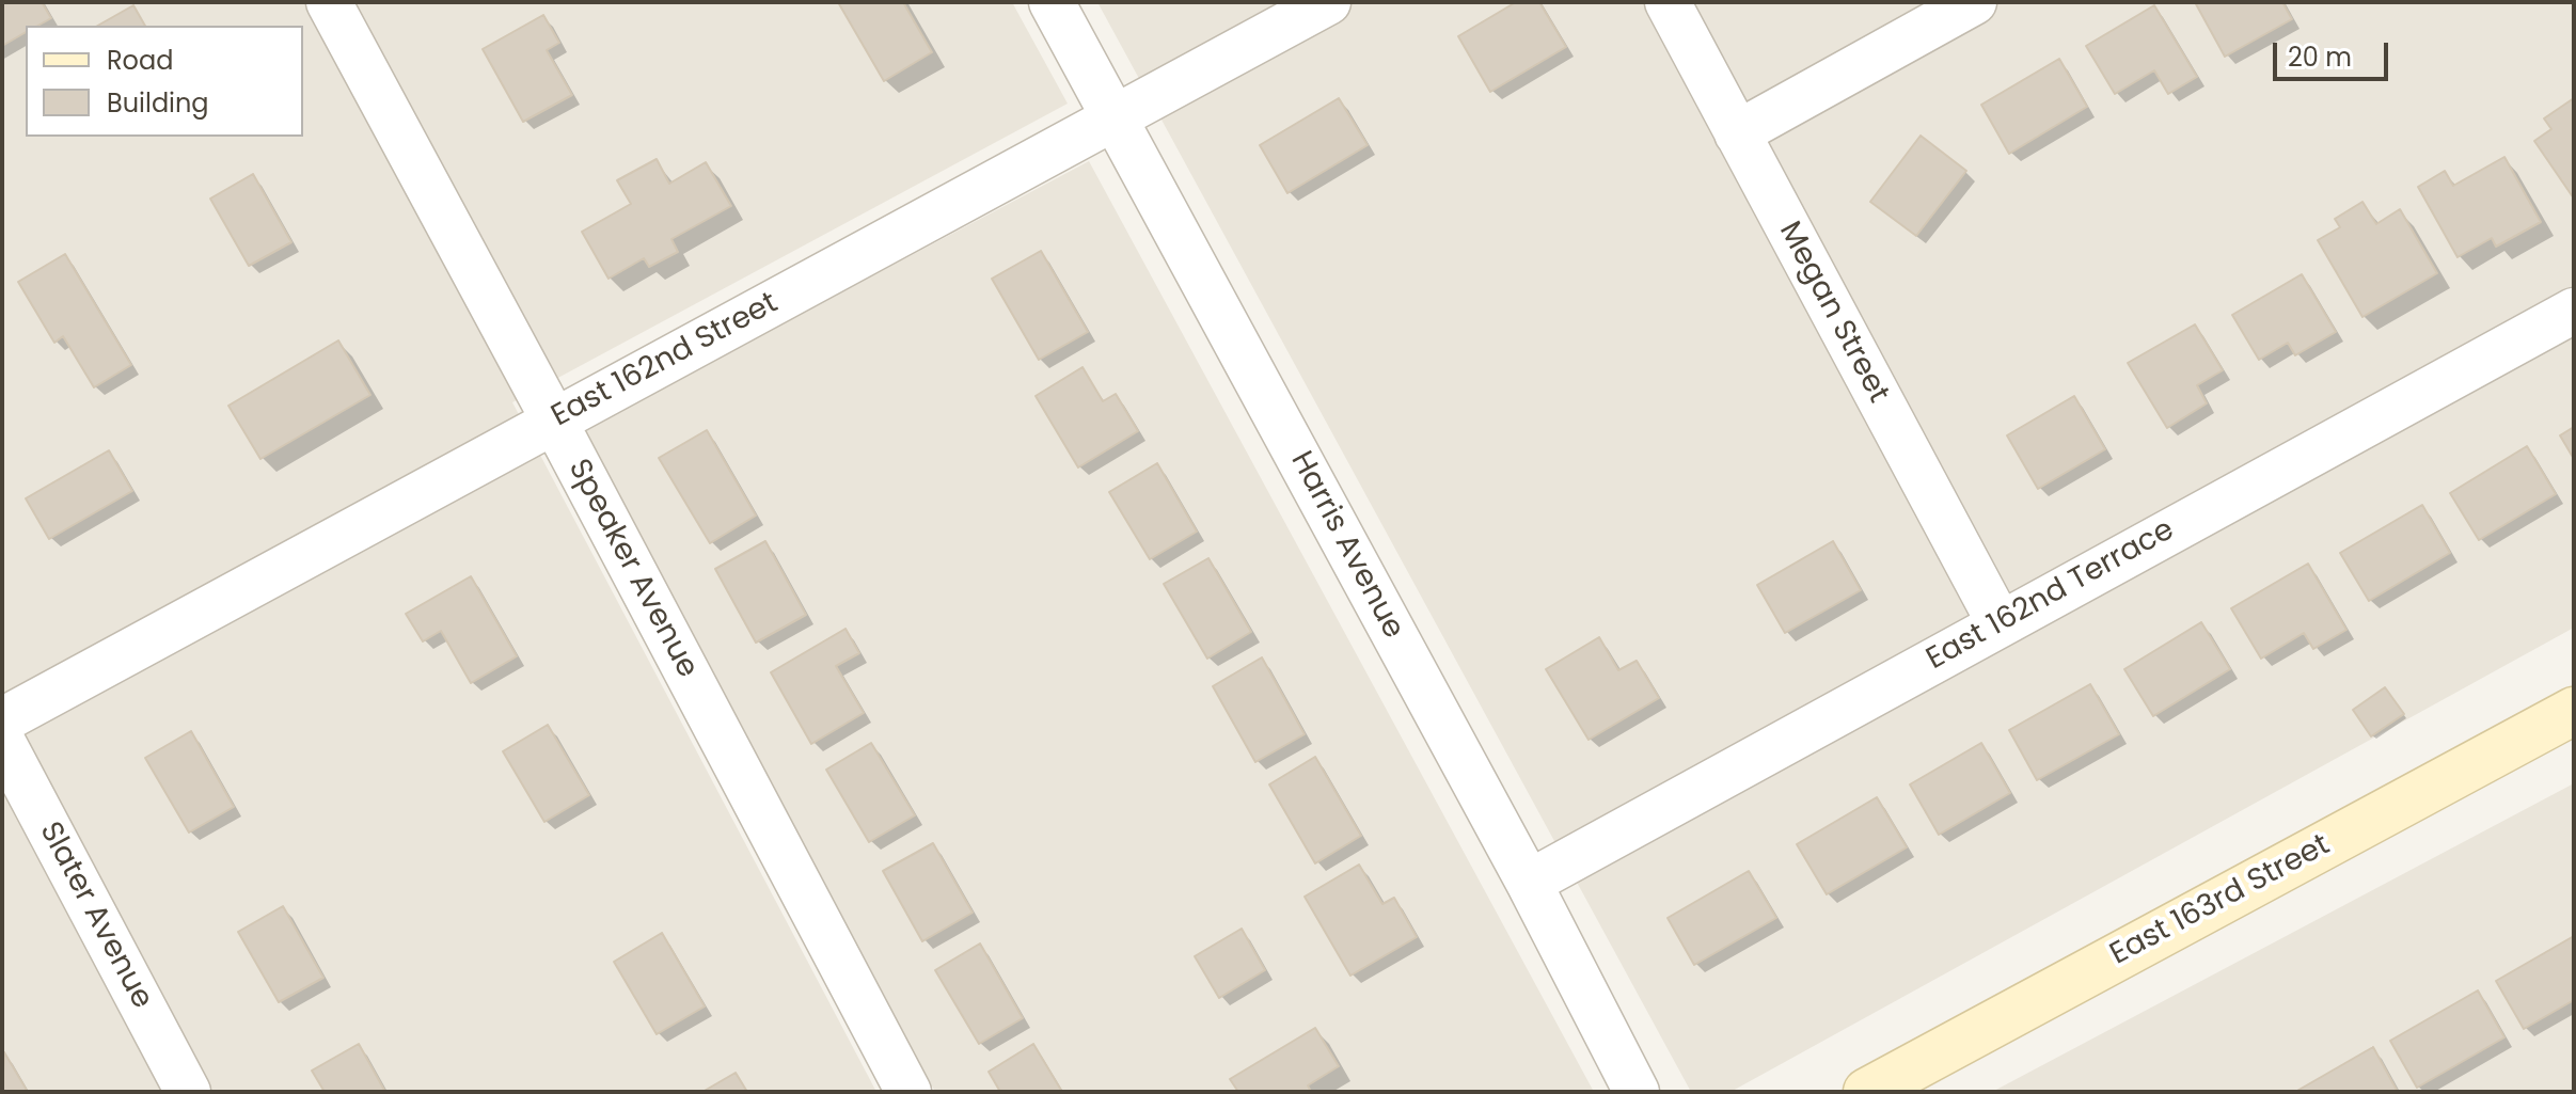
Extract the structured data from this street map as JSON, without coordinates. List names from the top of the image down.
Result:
{
  "streets": {
    "street": [
      "Megan Street",
      "East 162nd Street",
      "Harris Avenue",
      "Speaker Avenue",
      "East 162nd Terrace",
      "East 163rd Street",
      "Slater Avenue"
    ]
  },
  "crossings": [
    ["Megan Street", "East 162nd Terrace"],
    ["East 162nd Street", "Harris Avenue"],
    ["East 162nd Street", "Speaker Avenue"],
    ["Harris Avenue", "East 162nd Terrace"]
  ],
  "legend": ["Road", "Building"],
  "scale_bar": "20 m"
}
